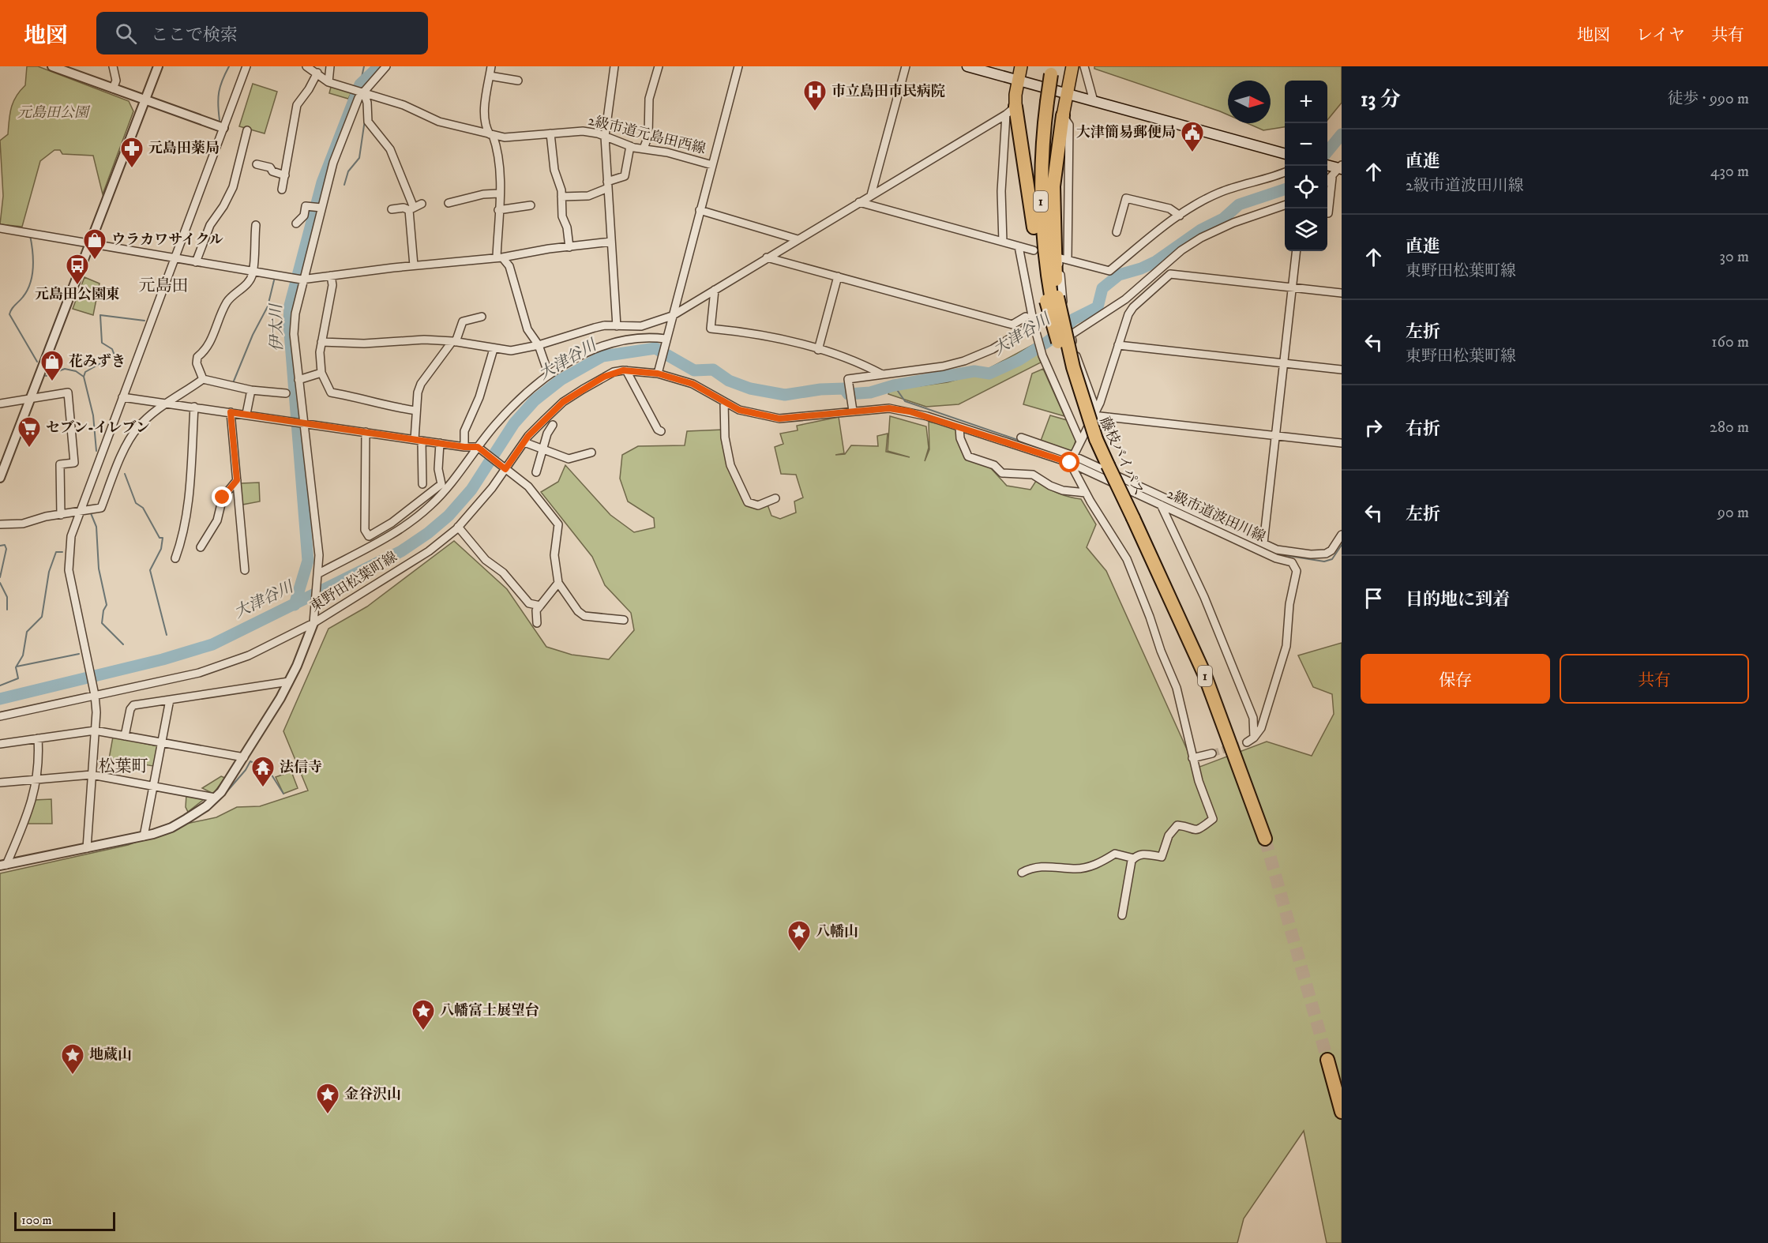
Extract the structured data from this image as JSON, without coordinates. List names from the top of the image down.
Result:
{
  "streets": {
    "highway": ["1", "藤枝バイパス"],
    "street": ["2級市道元島田西線", "2級市道波田川線", "東野田松葉町線"]
  },
  "crossings": [
    ["1", "藤枝バイパス"],
    ["2級市道波田川線", "東野田松葉町線"]
  ],
  "districts": ["元島田", "松葉町"],
  "water": ["伊太川", "大津谷川"],
  "parks": ["元島田公園"],
  "places": {
    "hospital": ["市立島田市民病院"],
    "public building": ["大津簡易郵便局"],
    "pharmacy": ["元島田薬局"],
    "shop": ["ウラカワサイクル", "花みずき"],
    "bus stop": ["元島田公園東"],
    "supermarket": ["セブン-イレブン"],
    "temple": ["法信寺"],
    "place": [
      "八幡山",
      "八幡富士展望台",
      "地蔵山",
      "金谷沢山"
    ]
  },
  "scale_bar": "100 m",
  "north": "right",
  "page": {
    "header": "地図",
    "search": "ここで検索",
    "nav": ["地図", "レイヤ", "共有"],
    "heading": ["13 分", "徒歩 · 990 m"],
    "map_buttons": ["+", "−"],
    "list": [
      ["直進", "2級市道波田川線", "430 m"],
      ["直進", "東野田松葉町線", "30 m"],
      ["左折", "東野田松葉町線", "160 m"],
      ["右折", "280 m"],
      ["左折", "90 m"],
      "目的地に到着"
    ],
    "buttons": ["保存", "共有"],
    "scale": "100 m"
  }
}
